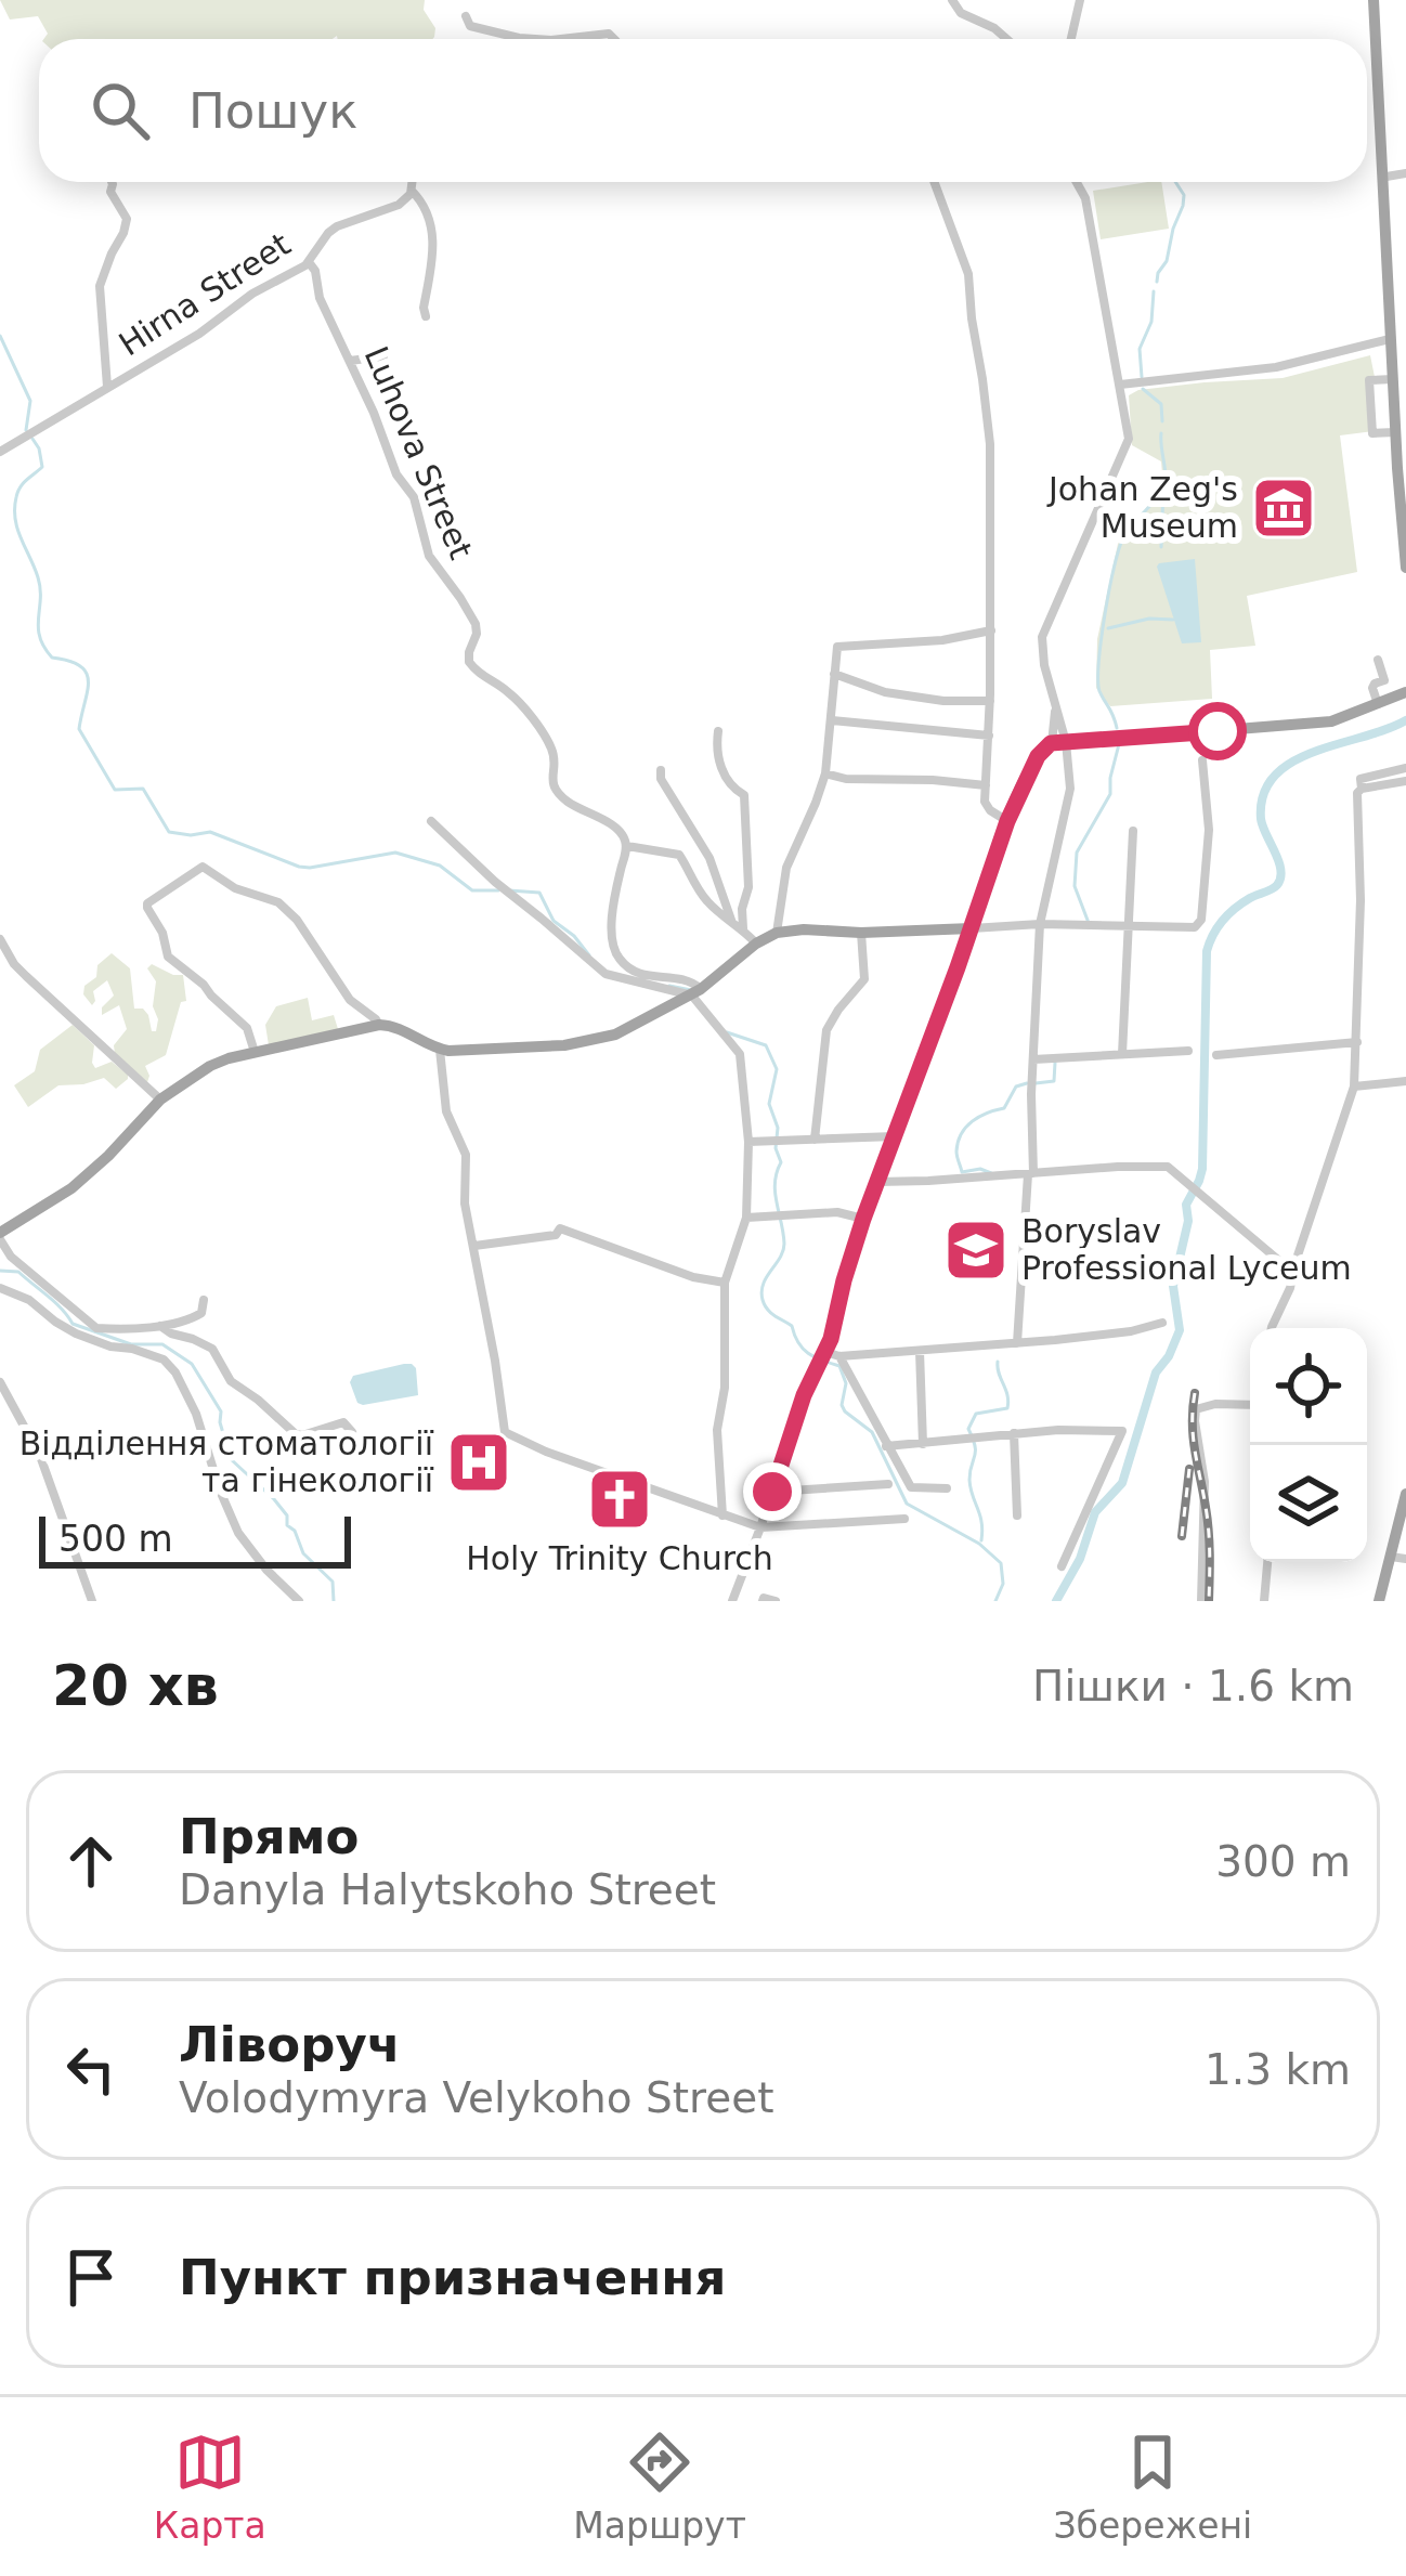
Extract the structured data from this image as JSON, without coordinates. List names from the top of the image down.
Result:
{
  "streets": {
    "street": ["Hirna Street", "Luhova Street"]
  },
  "crossings": [
    ["Hirna Street", "Luhova Street"]
  ],
  "places": {
    "museum": ["Johan Zeg's Museum"],
    "school or university": ["Boryslav Professional Lyceum"],
    "hospital": ["Відділення стоматології та гінекології"],
    "church": ["Holy Trinity Church"]
  },
  "scale_bar": "500 m",
  "page": {
    "search": "Пошук",
    "scale": "500 m",
    "heading": ["20 хв", "Пішки · 1.6 km"],
    "list": [
      ["Прямо", "Danyla Halytskoho Street", "300 m"],
      ["Ліворуч", "Volodymyra Velykoho Street", "1.3 km"],
      "Пункт призначення"
    ],
    "nav": ["Карта", "Маршрут", "Збережені"]
  }
}
